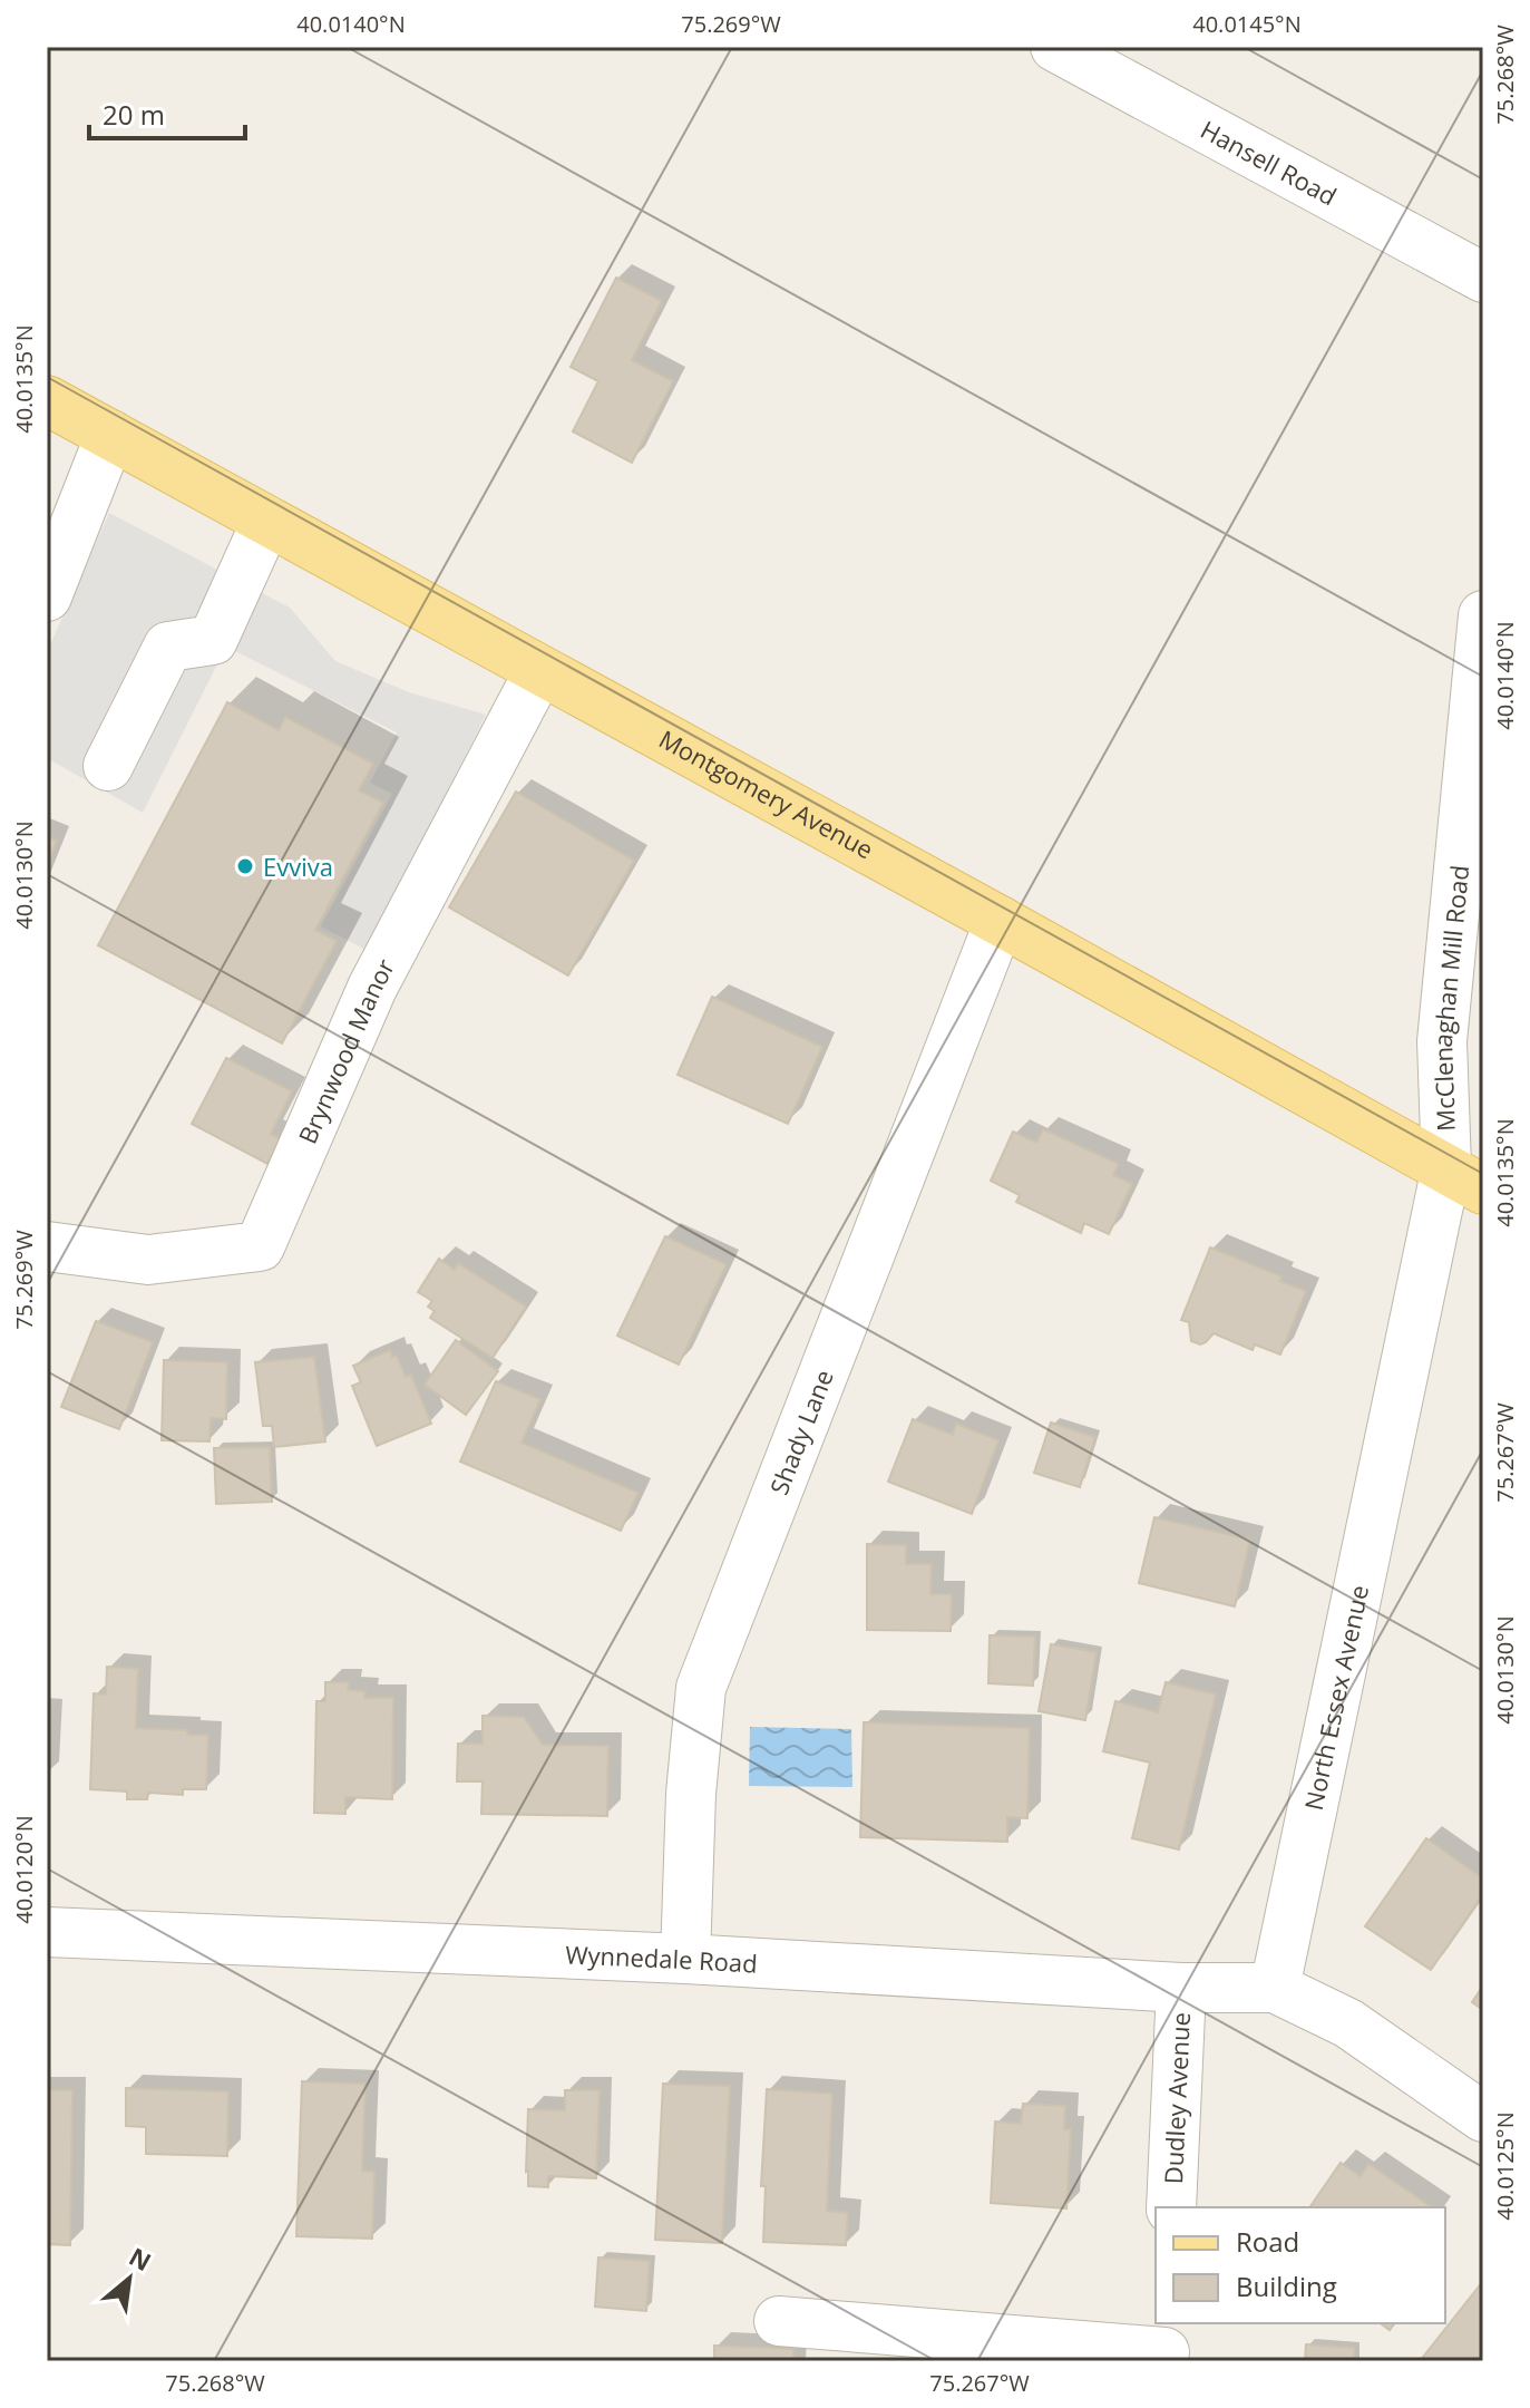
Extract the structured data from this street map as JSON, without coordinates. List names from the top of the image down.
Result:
{
  "streets": {
    "main road": ["Montgomery Avenue"],
    "street": [
      "Hansell Road",
      "McClenaghan Mill Road",
      "Brynwood Manor",
      "Shady Lane",
      "North Essex Avenue",
      "Wynnedale Road",
      "Dudley Avenue"
    ]
  },
  "crossings": [
    ["Montgomery Avenue", "McClenaghan Mill Road"],
    ["Montgomery Avenue", "Brynwood Manor"],
    ["Montgomery Avenue", "Shady Lane"],
    ["Montgomery Avenue", "North Essex Avenue"],
    ["McClenaghan Mill Road", "North Essex Avenue"],
    ["Shady Lane", "Wynnedale Road"],
    ["North Essex Avenue", "Wynnedale Road"],
    ["Wynnedale Road", "Dudley Avenue"]
  ],
  "places": ["Evviva"],
  "legend": ["Road", "Building"],
  "scale_bar": "20 m",
  "north": "top right",
  "coordinates": [
    "40.0140°N",
    "75.269°W",
    "40.0145°N",
    "75.268°W",
    "40.0135°N",
    "40.0130°N",
    "75.267°W",
    "40.0120°N",
    "40.0125°N"
  ]
}
